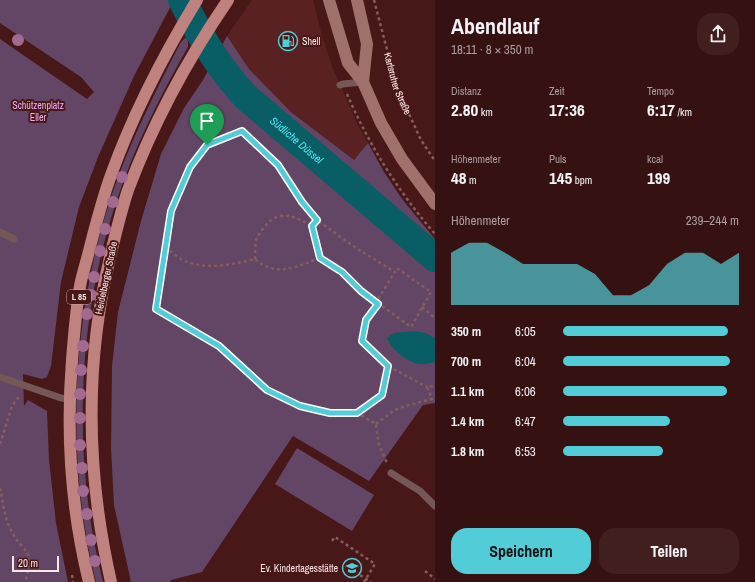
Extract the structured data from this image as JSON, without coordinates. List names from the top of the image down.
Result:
{
  "streets": {
    "main road": ["Heidelberger Straße", "L 85"],
    "path": ["Karlsruher Straße"]
  },
  "water": ["Südliche Düssel"],
  "parks": ["Schützenplatz Eller"],
  "places": {
    "fuel station": ["Shell"],
    "school or university": ["Ev. Kindertagesstätte"]
  },
  "scale_bar": "20 m",
  "page": {
    "heading": ["Abendlauf", "18:11 · 8 × 350 m"],
    "stats": [
      ["Distanz", "2.80 km"],
      ["Zeit", "17:36"],
      ["Tempo", "6:17 /km"],
      ["Höhenmeter", "48 m"],
      ["Puls", "145 bpm"],
      ["kcal", "199"]
    ],
    "chart": ["Höhenmeter", "239–244 m"],
    "list": [
      {
        "name": "350 m",
        "note": "6:05"
      },
      {
        "name": "700 m",
        "note": "6:04"
      },
      {
        "name": "1.1 km",
        "note": "6:06"
      },
      {
        "name": "1.4 km",
        "note": "6:47"
      },
      {
        "name": "1.8 km",
        "note": "6:53"
      }
    ],
    "buttons": ["Speichern", "Teilen"],
    "scale": "20 m"
  }
}
